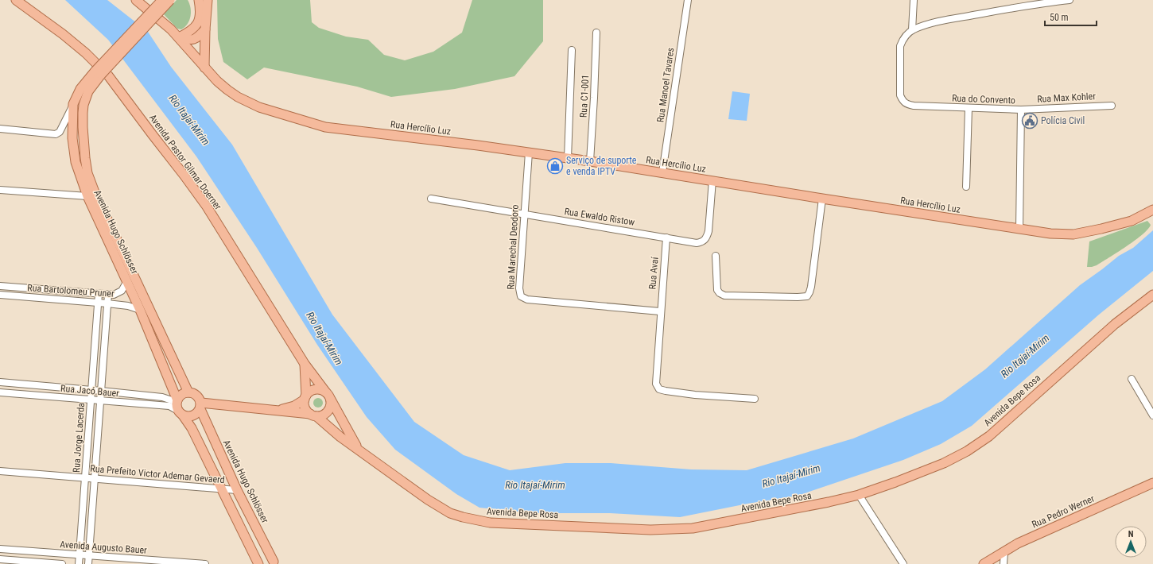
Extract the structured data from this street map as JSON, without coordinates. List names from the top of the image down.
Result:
{
  "streets": {
    "main road": [
      "Rua Hercílio Luz",
      "Avenida Pastor Gilmar Doerner",
      "Avenida Hugo Schlösser",
      "Avenida Bepe Rosa",
      "Rua Pedro Werner"
    ],
    "street": [
      "Rua Manoel Tavares",
      "Rua C1-001",
      "Rua Max Kohler",
      "Rua do Convento",
      "Rua Ewaldo Ristow",
      "Rua Marechal Deodoro",
      "Rua Avaí",
      "Rua Bartolomeu Pruner",
      "Rua Jacó Bauer",
      "Rua Jorge Lacerda",
      "Rua Prefeito Victor Ademar Gevaerd",
      "Avenida Augusto Bauer"
    ]
  },
  "crossings": [
    ["Rua Manoel Tavares", "Rua Hercílio Luz"],
    ["Rua C1-001", "Rua Hercílio Luz"],
    ["Rua Max Kohler", "Rua do Convento"],
    ["Rua do Convento", "Rua Hercílio Luz"],
    ["Rua Hercílio Luz", "Rua Ewaldo Ristow"],
    ["Rua Hercílio Luz", "Rua Marechal Deodoro"],
    ["Avenida Pastor Gilmar Doerner", "Avenida Bepe Rosa"],
    ["Rua Ewaldo Ristow", "Rua Marechal Deodoro"],
    ["Rua Ewaldo Ristow", "Rua Avaí"],
    ["Avenida Hugo Schlösser", "Rua Bartolomeu Pruner"],
    ["Avenida Hugo Schlösser", "Rua Jacó Bauer"],
    ["Avenida Hugo Schlösser", "Rua Prefeito Victor Ademar Gevaerd"],
    ["Rua Marechal Deodoro", "Rua Avaí"],
    ["Rua Bartolomeu Pruner", "Rua Jorge Lacerda"],
    ["Rua Jacó Bauer", "Rua Jorge Lacerda"],
    ["Rua Jorge Lacerda", "Rua Prefeito Victor Ademar Gevaerd"],
    ["Rua Jorge Lacerda", "Avenida Augusto Bauer"]
  ],
  "water": ["Rio Itajaí-Mirim"],
  "places": {
    "public building": ["Polícia Civil"],
    "shop": ["Serviço de suporte e venda IPTV"]
  },
  "scale_bar": "50 m",
  "north": "top"
}
